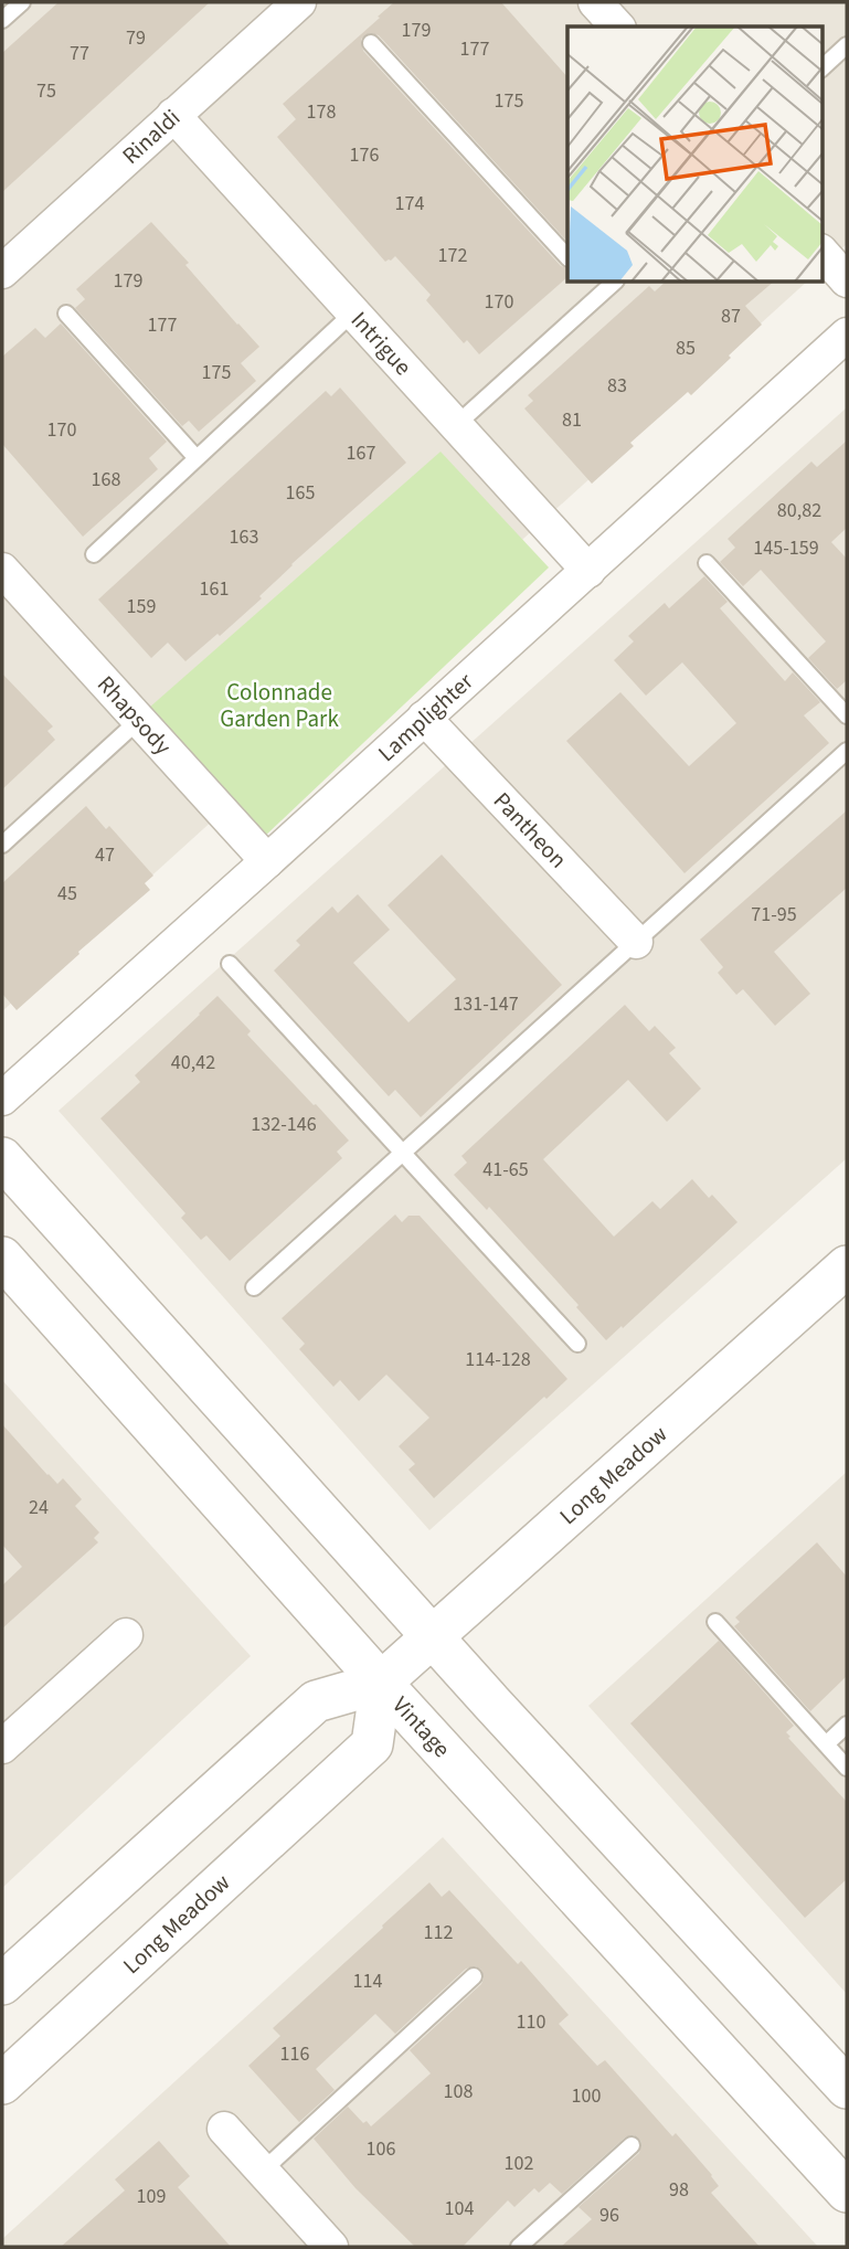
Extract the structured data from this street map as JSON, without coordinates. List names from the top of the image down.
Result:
{
  "streets": {
    "street": [
      "Rinaldi",
      "Intrigue",
      "Rhapsody",
      "Lamplighter",
      "Pantheon",
      "Long Meadow",
      "Vintage"
    ]
  },
  "crossings": [
    ["Rinaldi", "Intrigue"],
    ["Intrigue", "Lamplighter"],
    ["Rhapsody", "Lamplighter"],
    ["Lamplighter", "Pantheon"],
    ["Long Meadow", "Vintage"]
  ],
  "parks": ["Colonnade Garden Park"],
  "house_numbers": [
    "179",
    "79",
    "177",
    "77",
    "75",
    "175",
    "178",
    "176",
    "174",
    "172",
    "179",
    "170",
    "87",
    "177",
    "85",
    "175",
    "83",
    "81",
    "170",
    "167",
    "168",
    "165",
    "80,82",
    "163",
    "145-159",
    "161",
    "159",
    "47",
    "45",
    "71-95",
    "131-147",
    "40,42",
    "132-146",
    "41-65",
    "114-128",
    "24",
    "112",
    "114",
    "110",
    "116",
    "108",
    "100",
    "106",
    "102",
    "98",
    "109",
    "104",
    "96"
  ]
}
